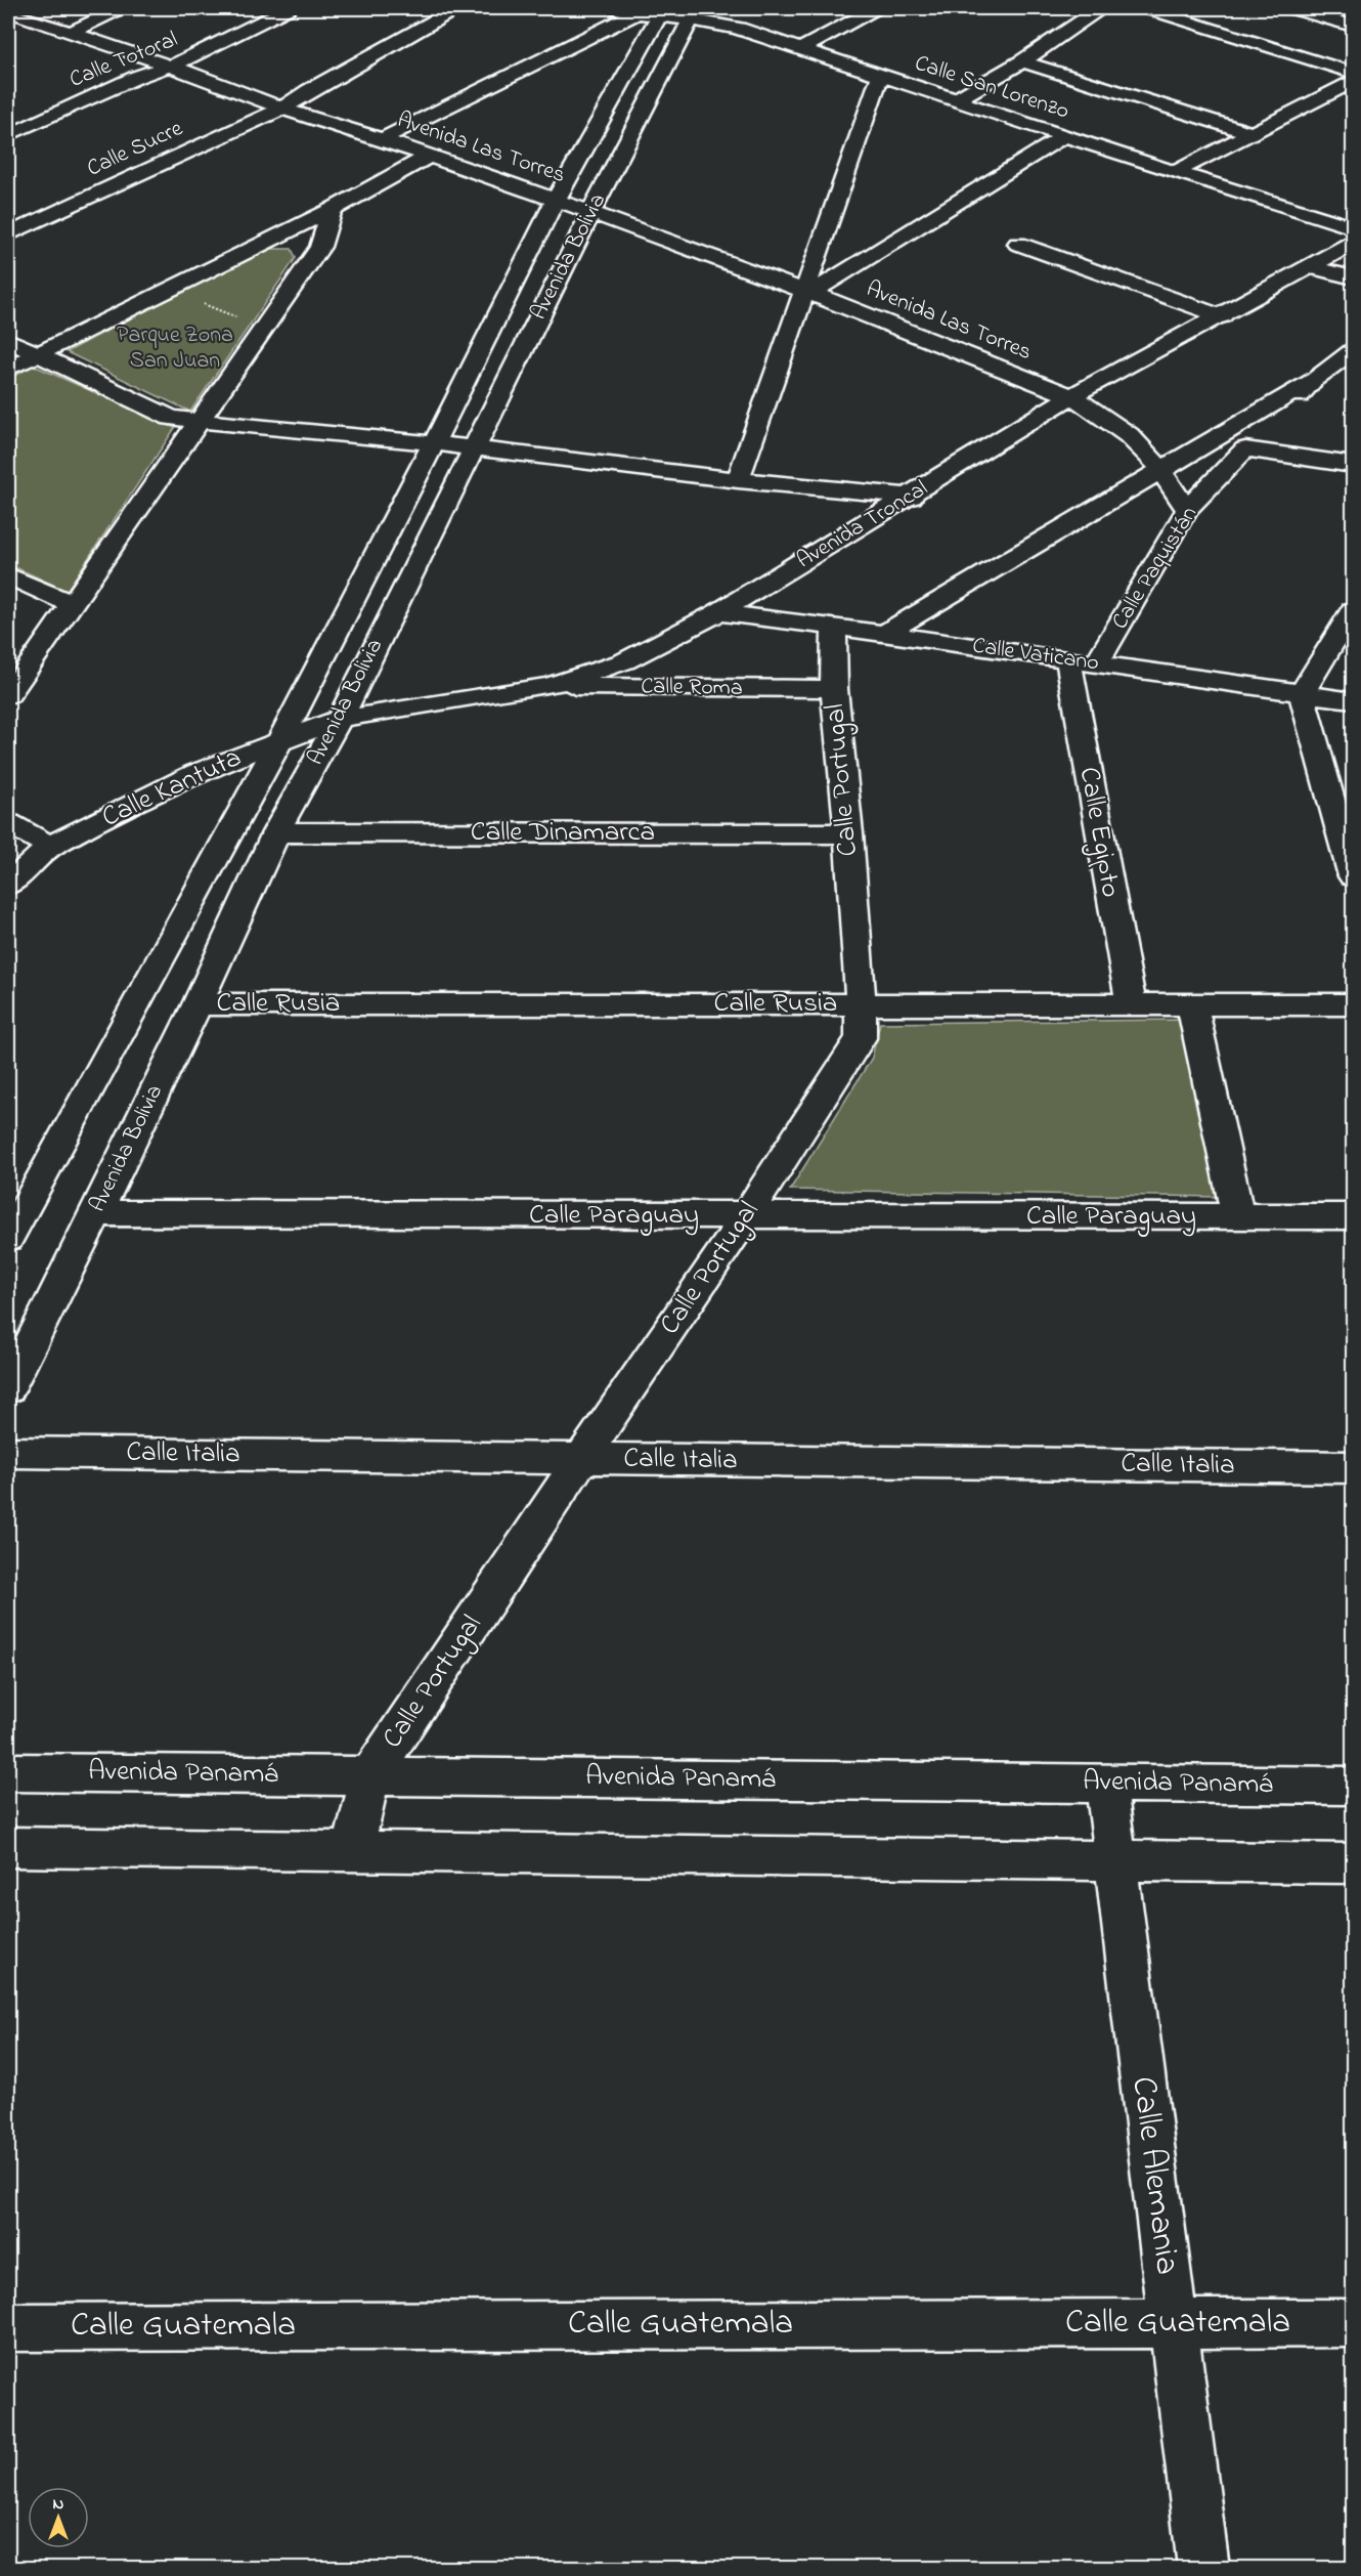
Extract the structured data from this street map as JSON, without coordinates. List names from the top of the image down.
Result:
{
  "streets": {
    "street": [
      "Calle Totoral",
      "Calle San Lorenzo",
      "Avenida Las Torres",
      "Calle Sucre",
      "Avenida Bolivia",
      "Avenida Troncal",
      "Calle Paquistán",
      "Calle Vaticano",
      "Calle Roma",
      "Calle Portugal",
      "Calle Kantuta",
      "Calle Dinamarca",
      "Calle Egipto",
      "Calle Rusia",
      "Calle Paraguay",
      "Calle Italia",
      "Avenida Panamá",
      "Calle Alemania",
      "Calle Guatemala"
    ]
  },
  "crossings": [
    ["Calle Totoral", "Avenida Las Torres"],
    ["Calle San Lorenzo", "Avenida Bolivia"],
    ["Avenida Las Torres", "Calle Sucre"],
    ["Avenida Las Torres", "Avenida Bolivia"],
    ["Avenida Las Torres", "Avenida Troncal"],
    ["Avenida Las Torres", "Calle Paquistán"],
    ["Avenida Bolivia", "Avenida Troncal"],
    ["Avenida Bolivia", "Calle Kantuta"],
    ["Avenida Bolivia", "Calle Dinamarca"],
    ["Avenida Bolivia", "Calle Rusia"],
    ["Avenida Bolivia", "Calle Paraguay"],
    ["Avenida Troncal", "Calle Vaticano"],
    ["Avenida Troncal", "Calle Roma"],
    ["Avenida Troncal", "Calle Kantuta"],
    ["Calle Paquistán", "Calle Vaticano"],
    ["Calle Vaticano", "Calle Portugal"],
    ["Calle Vaticano", "Calle Egipto"],
    ["Calle Roma", "Calle Portugal"],
    ["Calle Portugal", "Calle Dinamarca"],
    ["Calle Portugal", "Calle Rusia"],
    ["Calle Portugal", "Calle Paraguay"],
    ["Calle Portugal", "Calle Italia"],
    ["Calle Portugal", "Avenida Panamá"],
    ["Calle Egipto", "Calle Rusia"],
    ["Avenida Panamá", "Calle Alemania"],
    ["Calle Alemania", "Calle Guatemala"]
  ],
  "parks": ["Parque Zona San Juan"],
  "north": "top"
}
